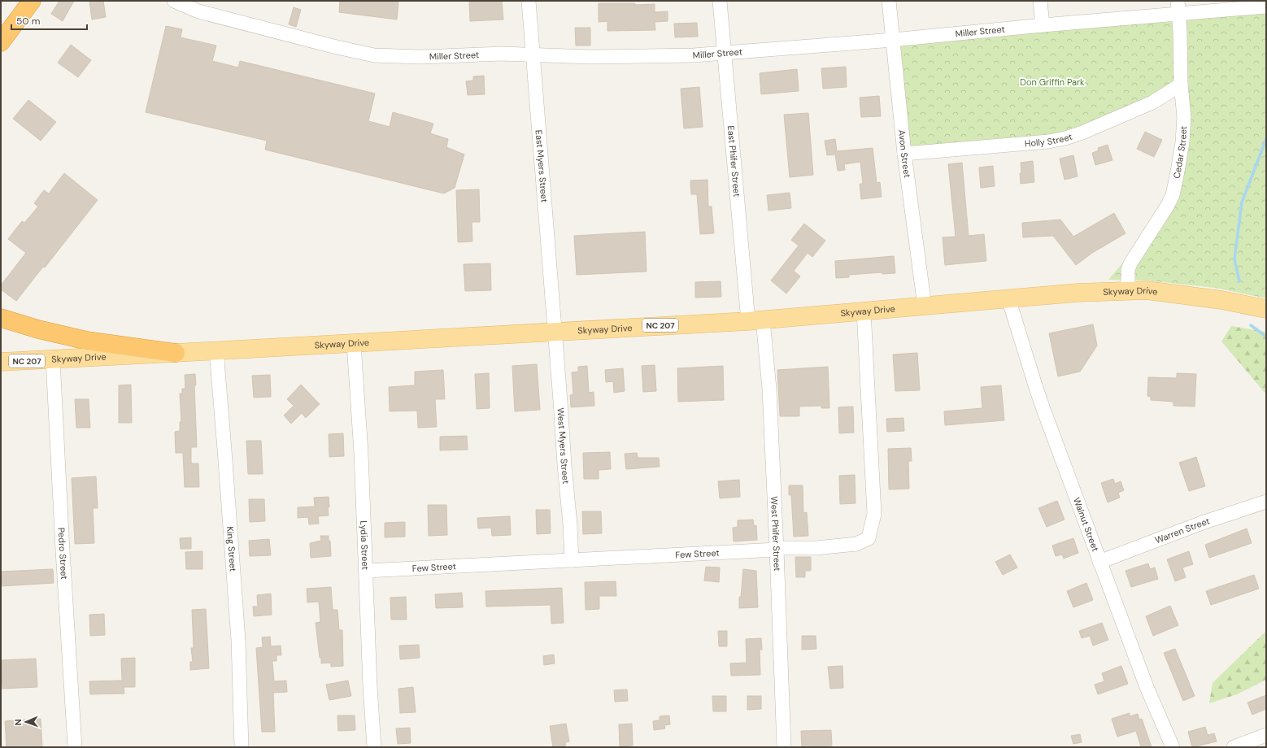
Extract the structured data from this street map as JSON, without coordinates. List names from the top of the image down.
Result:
{
  "streets": {
    "main road": ["Skyway Drive", "NC 207"],
    "street": [
      "Miller Street",
      "Holly Street",
      "Cedar Street",
      "Avon Street",
      "East Phifer Street",
      "East Myers Street",
      "West Myers Street",
      "Walnut Street",
      "Warren Street",
      "West Phifer Street",
      "Lydia Street",
      "King Street",
      "Pedro Street",
      "Few Street"
    ]
  },
  "crossings": [
    ["Miller Street", "Cedar Street"],
    ["Miller Street", "Avon Street"],
    ["Miller Street", "East Phifer Street"],
    ["Miller Street", "East Myers Street"],
    ["Holly Street", "Cedar Street"],
    ["Holly Street", "Avon Street"],
    ["Cedar Street", "Skyway Drive"],
    ["Avon Street", "Skyway Drive"],
    ["East Phifer Street", "Skyway Drive"],
    ["East Phifer Street", "West Phifer Street"],
    ["East Myers Street", "Skyway Drive"],
    ["East Myers Street", "West Myers Street"],
    ["Skyway Drive", "West Myers Street"],
    ["Skyway Drive", "Walnut Street"],
    ["Skyway Drive", "West Phifer Street"],
    ["Skyway Drive", "Lydia Street"],
    ["Skyway Drive", "King Street"],
    ["Skyway Drive", "Pedro Street"],
    ["Skyway Drive", "Few Street"],
    ["West Myers Street", "Few Street"],
    ["Walnut Street", "Warren Street"],
    ["West Phifer Street", "Few Street"],
    ["Lydia Street", "Few Street"]
  ],
  "parks": ["Don Griffin Park"],
  "scale_bar": "50 m",
  "north": "left"
}
